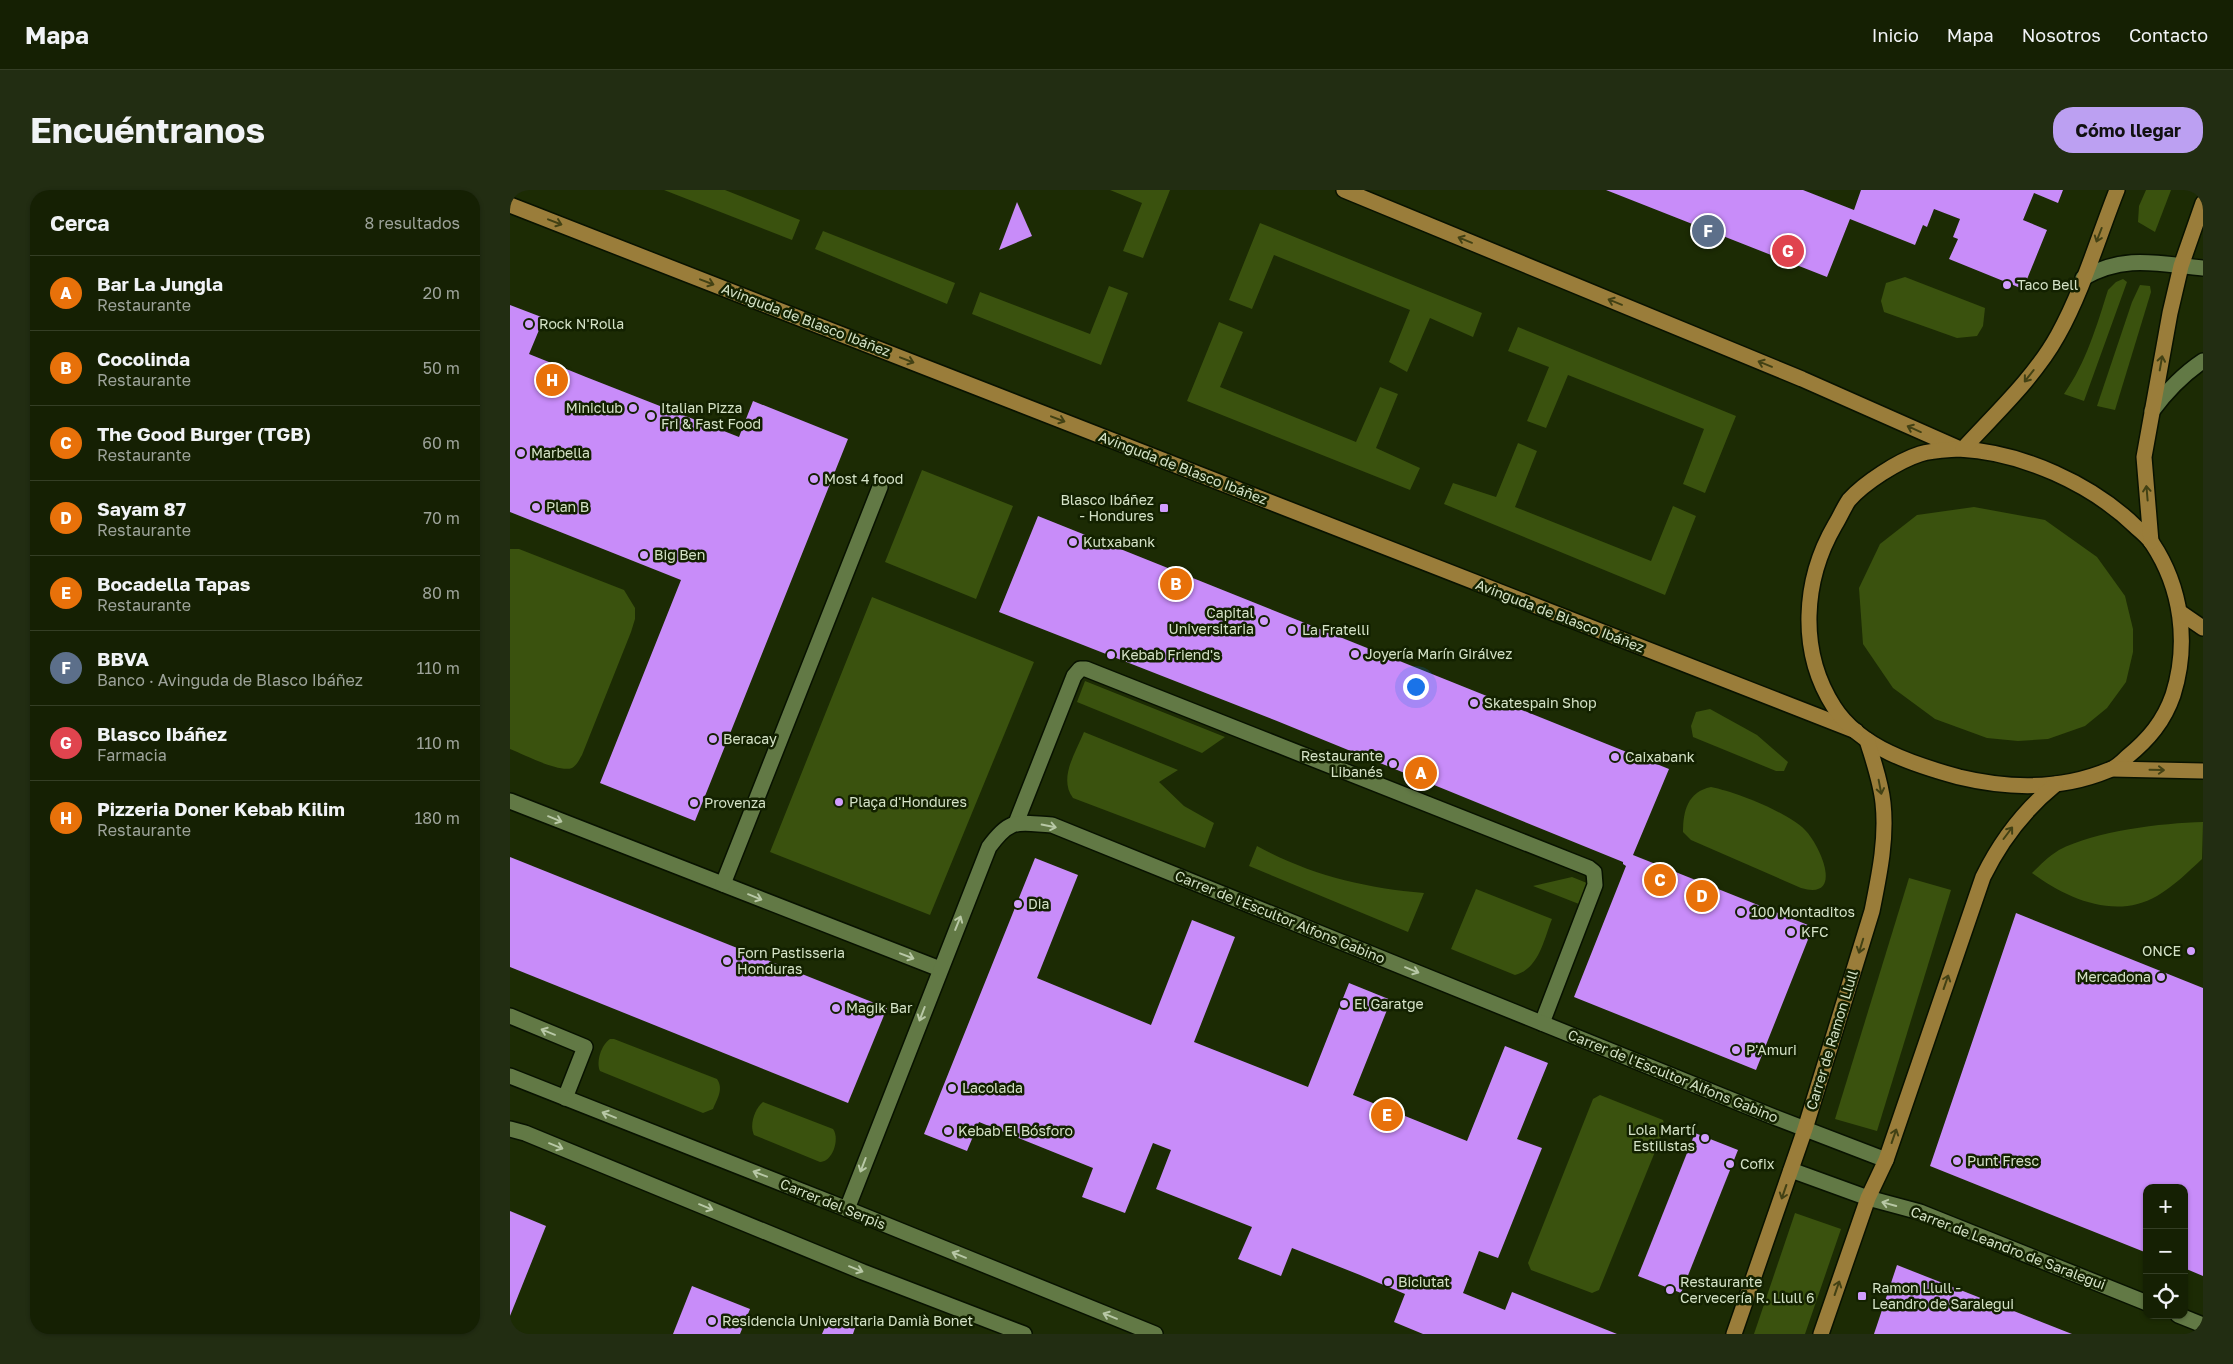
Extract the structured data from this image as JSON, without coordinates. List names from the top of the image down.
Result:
{
  "streets": {
    "main road": ["Avinguda de Blasco Ibáñez", "Carrer de Ramon Llull"],
    "street": ["Carrer de l'Escultor Alfons Gabino", "Carrer del Serpis", "Carrer de Leandro de Saralegui"]
  },
  "crossings": [
    ["Avinguda de Blasco Ibáñez", "Carrer de Ramon Llull"],
    ["Carrer de l'Escultor Alfons Gabino", "Carrer de Ramon Llull"],
    ["Carrer de Ramon Llull", "Carrer de Leandro de Saralegui"]
  ],
  "one_way": ["Avinguda de Blasco Ibáñez", "Carrer de l'Escultor Alfons Gabino", "Carrer de Leandro de Saralegui"],
  "places": {
    "other": [
      "Taco Bell",
      "Rock N'Rolla",
      "Miniclub",
      "Italian Pizza Fri & Fast Food",
      "Marbella",
      "Most 4 food",
      "Plan B",
      "Kutxabank",
      "Big Ben",
      "Capital Universitaria",
      "La Fratelli",
      "Joyería Marín Girálvez",
      "Kebab Friend's",
      "Skatespain Shop",
      "Beracay",
      "Caixabank",
      "Restaurante Libanés",
      "Plaça d'Hondures",
      "Provenza",
      "Dia",
      "100 Montaditos",
      "KFC",
      "ONCE",
      "Forn Pastisseria Honduras",
      "Mercadona",
      "El Garatge",
      "Magik Bar",
      "P'Amuri",
      "Lacolada",
      "Kebab El Bósforo",
      "Lola Martí Estilistas",
      "Punt Fresc",
      "Cofix",
      "Biciutat",
      "Restaurante Cervecería R. Llull 6",
      "Residencia Universitaria Damià Bonet"
    ],
    "transit": ["Blasco Ibáñez - Hondures", "Ramon Llull - Leandro de Saralegui"]
  },
  "page": {
    "header": "Mapa",
    "nav": [
      "Inicio",
      "Mapa",
      "Nosotros",
      "Contacto"
    ],
    "buttons": "Cómo llegar",
    "title": "Encuéntranos",
    "heading": ["Cerca", "8 resultados"],
    "pins": [
      "F",
      "G",
      "H",
      "B",
      "A",
      "C",
      "D",
      "E"
    ],
    "list": [
      {
        "mark": "A",
        "name": "Bar La Jungla",
        "note": "Restaurante",
        "value": "20 m"
      },
      {
        "mark": "B",
        "name": "Cocolinda",
        "note": "Restaurante",
        "value": "50 m"
      },
      {
        "mark": "C",
        "name": "The Good Burger (TGB)",
        "note": "Restaurante",
        "value": "60 m"
      },
      {
        "mark": "D",
        "name": "Sayam 87",
        "note": "Restaurante",
        "value": "70 m"
      },
      {
        "mark": "E",
        "name": "Bocadella Tapas",
        "note": "Restaurante",
        "value": "80 m"
      },
      {
        "mark": "F",
        "name": "BBVA",
        "note": "Banco · Avinguda de Blasco Ibáñez",
        "value": "110 m"
      },
      {
        "mark": "G",
        "name": "Blasco Ibáñez",
        "note": "Farmacia",
        "value": "110 m"
      },
      {
        "mark": "H",
        "name": "Pizzeria Doner Kebab Kilim",
        "note": "Restaurante",
        "value": "180 m"
      }
    ],
    "map_buttons": ["+", "−"]
  }
}
